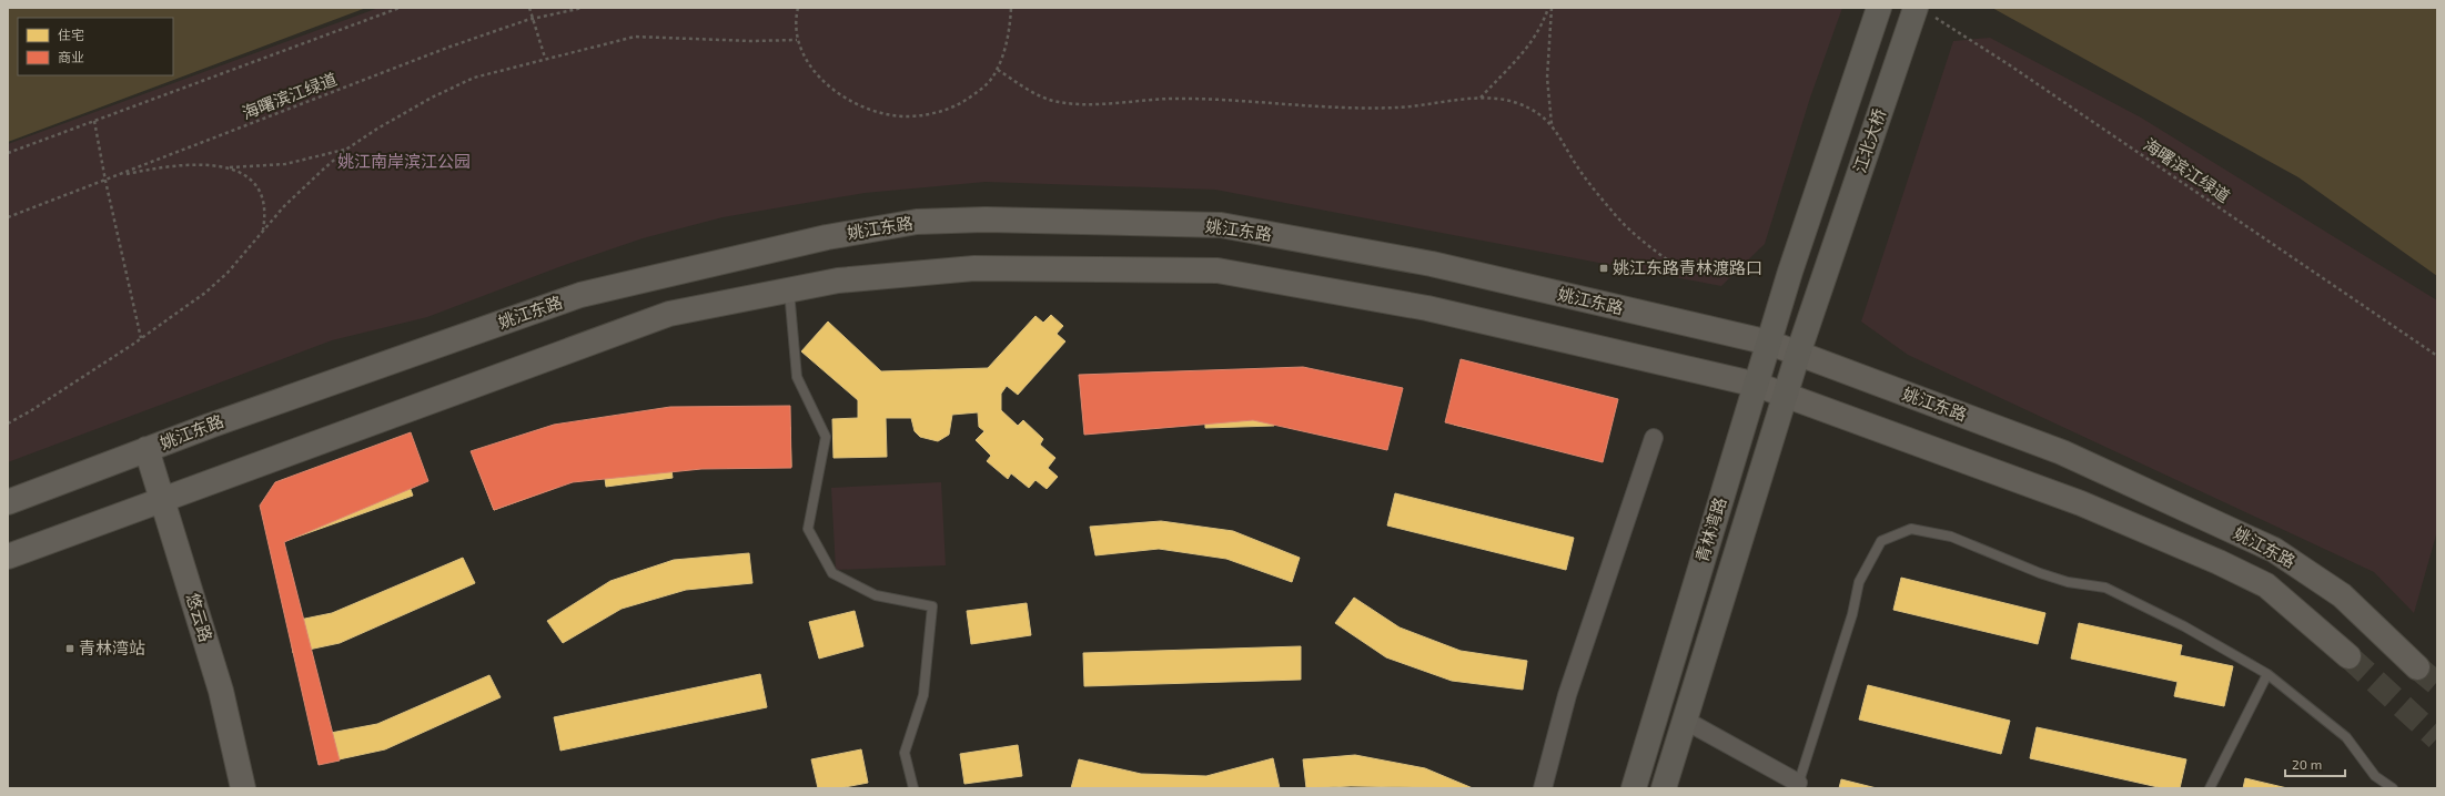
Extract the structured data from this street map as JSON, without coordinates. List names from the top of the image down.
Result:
{
  "streets": {
    "main road": [
      "江北大桥",
      "姚江东路",
      "青林湾路",
      "悠云路"
    ],
    "path": ["海曙滨江绿道"]
  },
  "crossings": [
    ["海曙滨江绿道", "江北大桥"],
    ["江北大桥", "青林湾路"],
    ["姚江东路", "青林湾路"],
    ["姚江东路", "悠云路"]
  ],
  "parks": ["姚江南岸滨江公园"],
  "places": {
    "transit": ["姚江东路青林渡路口", "青林湾站"]
  },
  "legend": ["住宅", "商业"],
  "scale_bar": "20 m"
}
